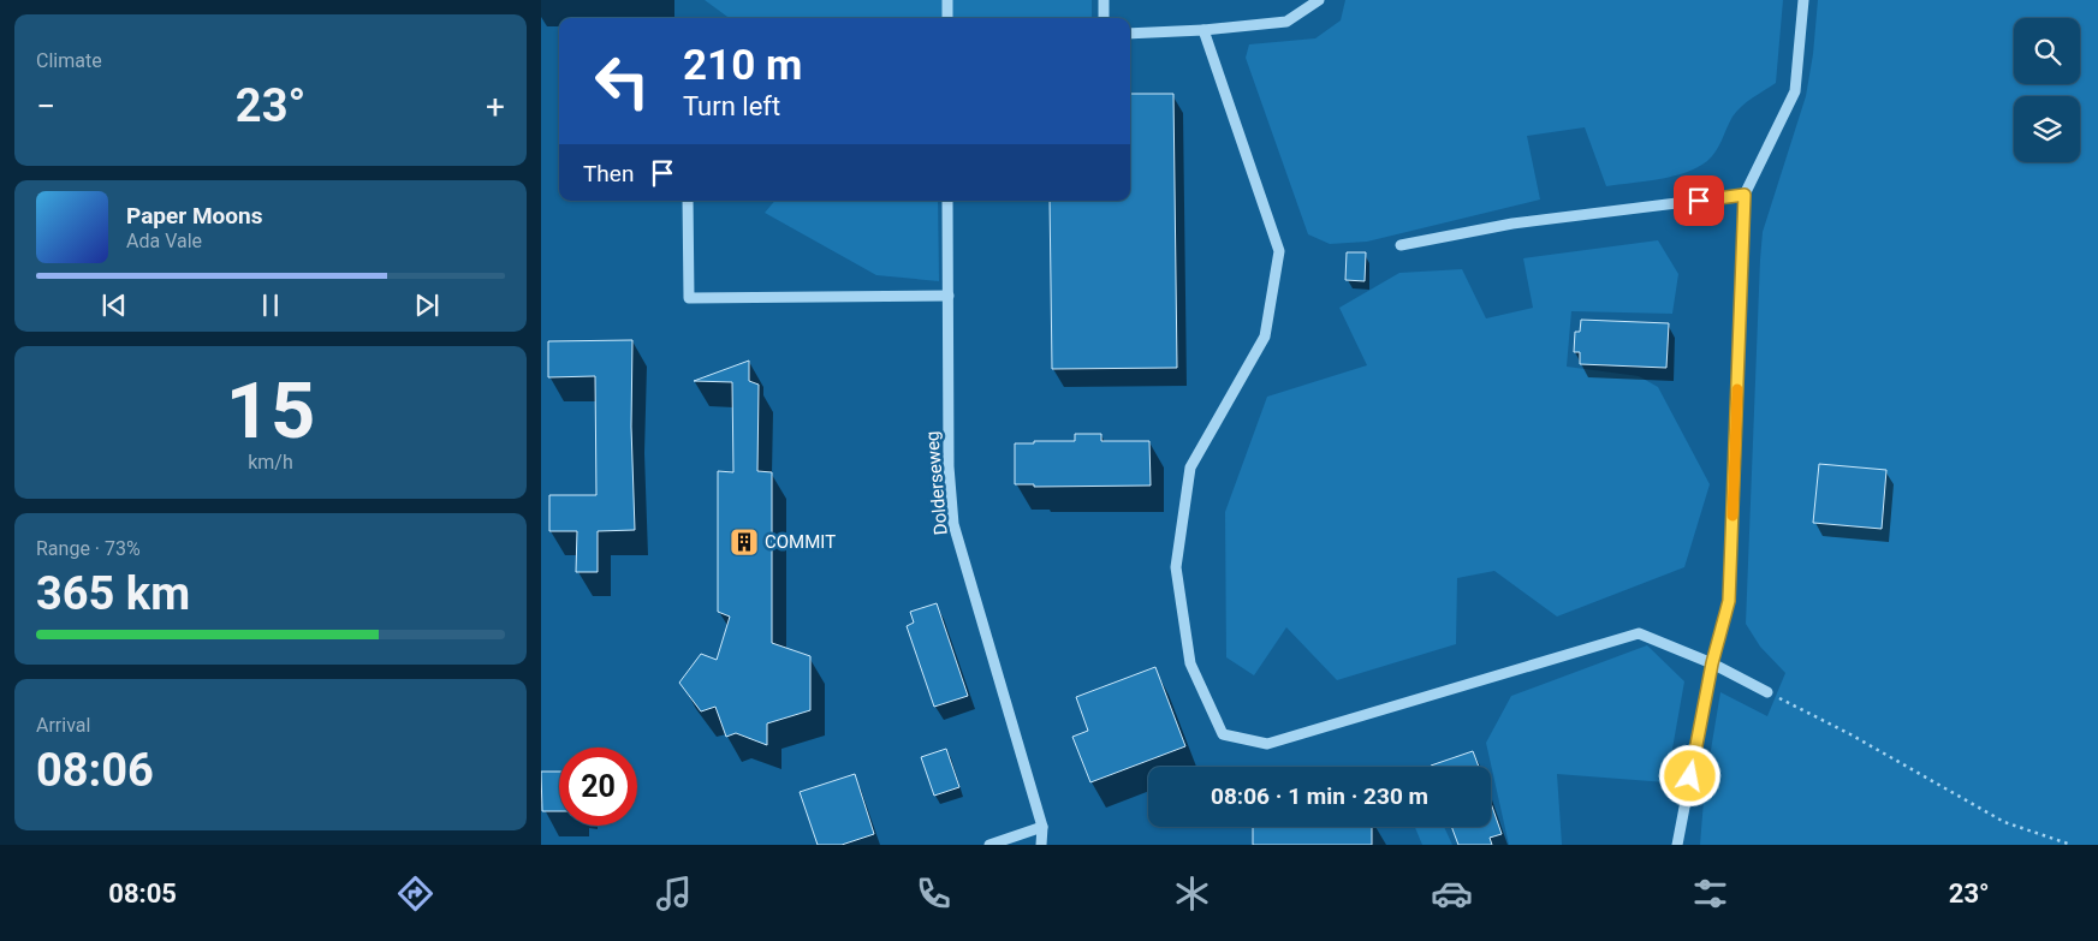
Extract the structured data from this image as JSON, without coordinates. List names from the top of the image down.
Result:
{
  "streets": {
    "lane": ["Dolderseweg"]
  },
  "places": {
    "building": ["COMMIT"]
  },
  "page": {
    "tile": [
      "Climate",
      ["15", "km/h"],
      ["Range · 73%", "365 km"],
      ["Arrival", "08:06"]
    ],
    "turn": ["210 m", "Turn left"],
    "heat": ["−", "23°", "+"],
    "then": "Then",
    "song": ["Paper Moons", "Ada Vale"],
    "limit": "20",
    "trip": "08:06 · 1 min · 230 m",
    "tabs": ["08:05", "23°"]
  }
}
